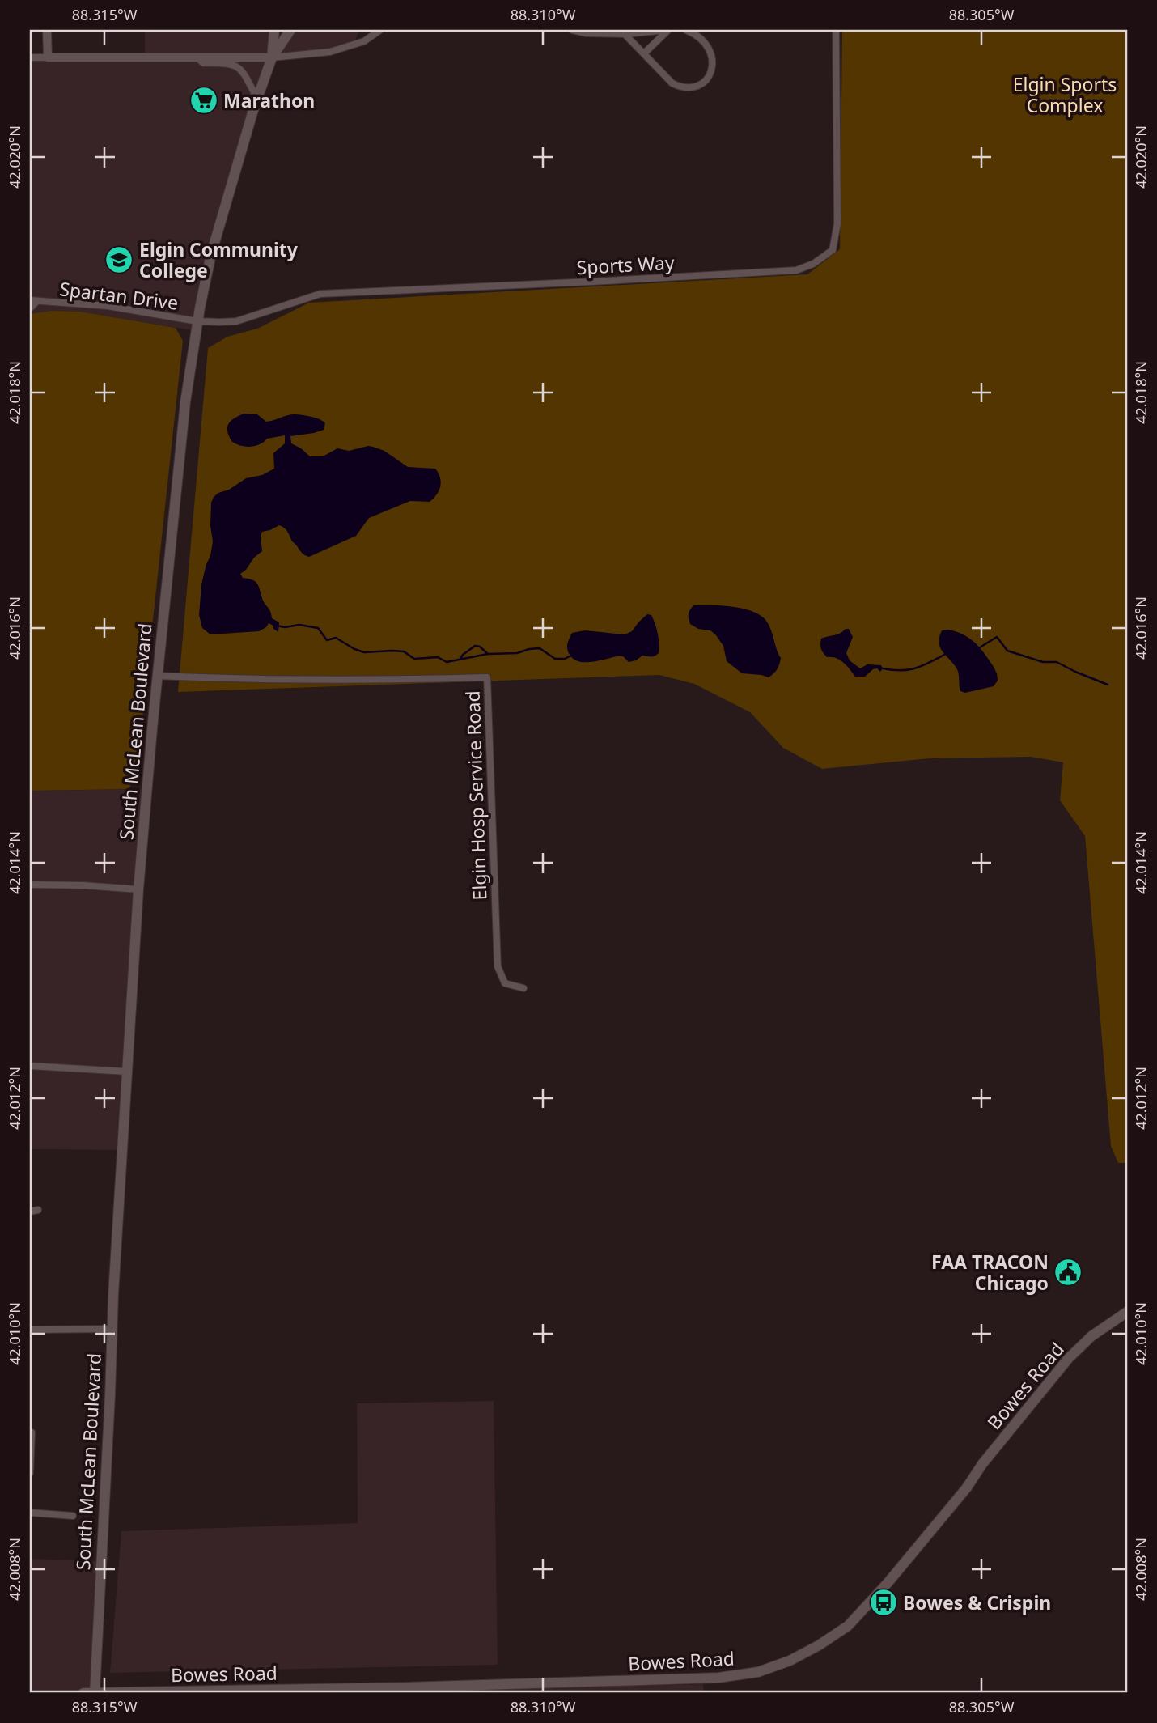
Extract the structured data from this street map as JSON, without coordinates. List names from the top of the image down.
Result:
{
  "streets": {
    "main road": ["South McLean Boulevard", "Bowes Road"],
    "street": ["Sports Way", "Spartan Drive", "Elgin Hosp Service Road"]
  },
  "crossings": [
    ["Sports Way", "Spartan Drive"],
    ["Sports Way", "South McLean Boulevard"],
    ["Spartan Drive", "South McLean Boulevard"],
    ["South McLean Boulevard", "Elgin Hosp Service Road"],
    ["South McLean Boulevard", "Bowes Road"]
  ],
  "parks": ["Elgin Sports Complex"],
  "places": {
    "supermarket": ["Marathon"],
    "school or university": ["Elgin Community College"],
    "public building": ["FAA TRACON Chicago"],
    "bus stop": ["Bowes & Crispin"]
  },
  "coordinates": [
    "88.315°W",
    "88.310°W",
    "88.305°W",
    "42.020°N",
    "42.018°N",
    "42.016°N",
    "42.014°N",
    "42.012°N",
    "42.010°N",
    "42.008°N"
  ]
}
